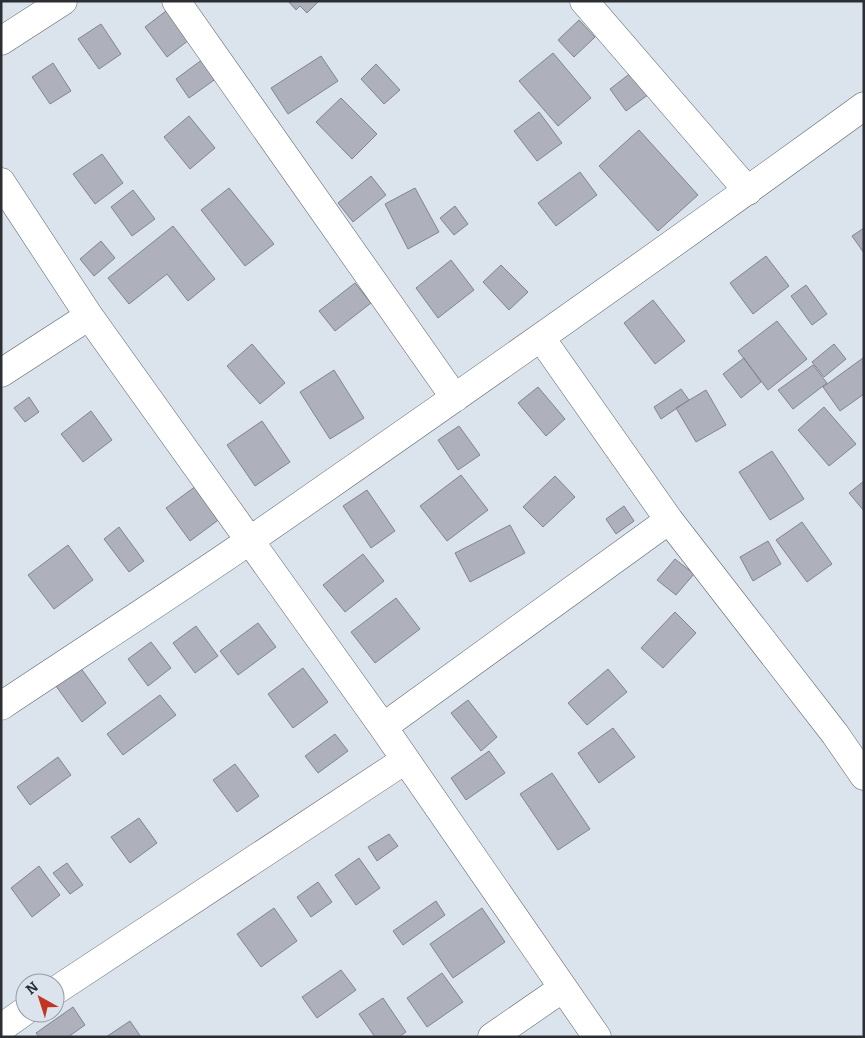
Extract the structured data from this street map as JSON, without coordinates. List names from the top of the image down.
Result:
{
  "north": "top left"
}
